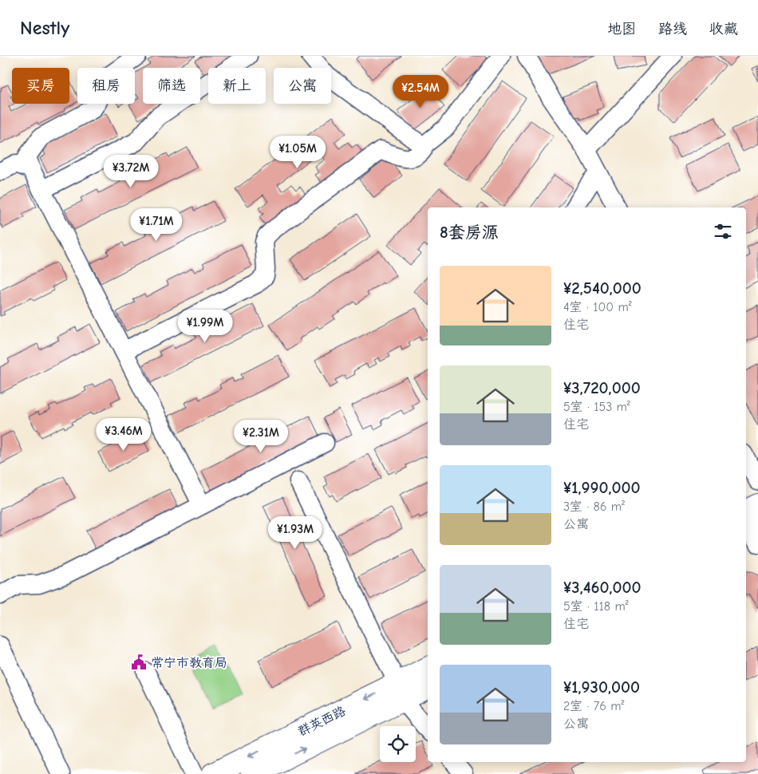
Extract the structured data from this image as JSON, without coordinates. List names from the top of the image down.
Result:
{
  "streets": {
    "main road": ["群英西路"]
  },
  "places": {
    "public building": ["常宁市教育局"]
  },
  "page": {
    "header": "Nestly",
    "nav": ["地图", "路线", "收藏"],
    "chip": [
      "买房",
      "租房",
      "筛选",
      "新上",
      "公寓"
    ],
    "price": [
      "¥2.54M",
      "¥1.05M",
      "¥3.72M",
      "¥1.71M",
      "¥1.99M",
      "¥3.46M",
      "¥2.31M",
      "¥1.93M"
    ],
    "heading": "8套房源",
    "list": [
      {
        "name": "¥2,540,000",
        "note": "4室 · 100 m² · 住宅"
      },
      {
        "name": "¥3,720,000",
        "note": "5室 · 153 m² · 住宅"
      },
      {
        "name": "¥1,990,000",
        "note": "3室 · 86 m² · 公寓"
      },
      {
        "name": "¥3,460,000",
        "note": "5室 · 118 m² · 住宅"
      },
      {
        "name": "¥1,930,000",
        "note": "2室 · 76 m² · 公寓"
      }
    ]
  }
}
